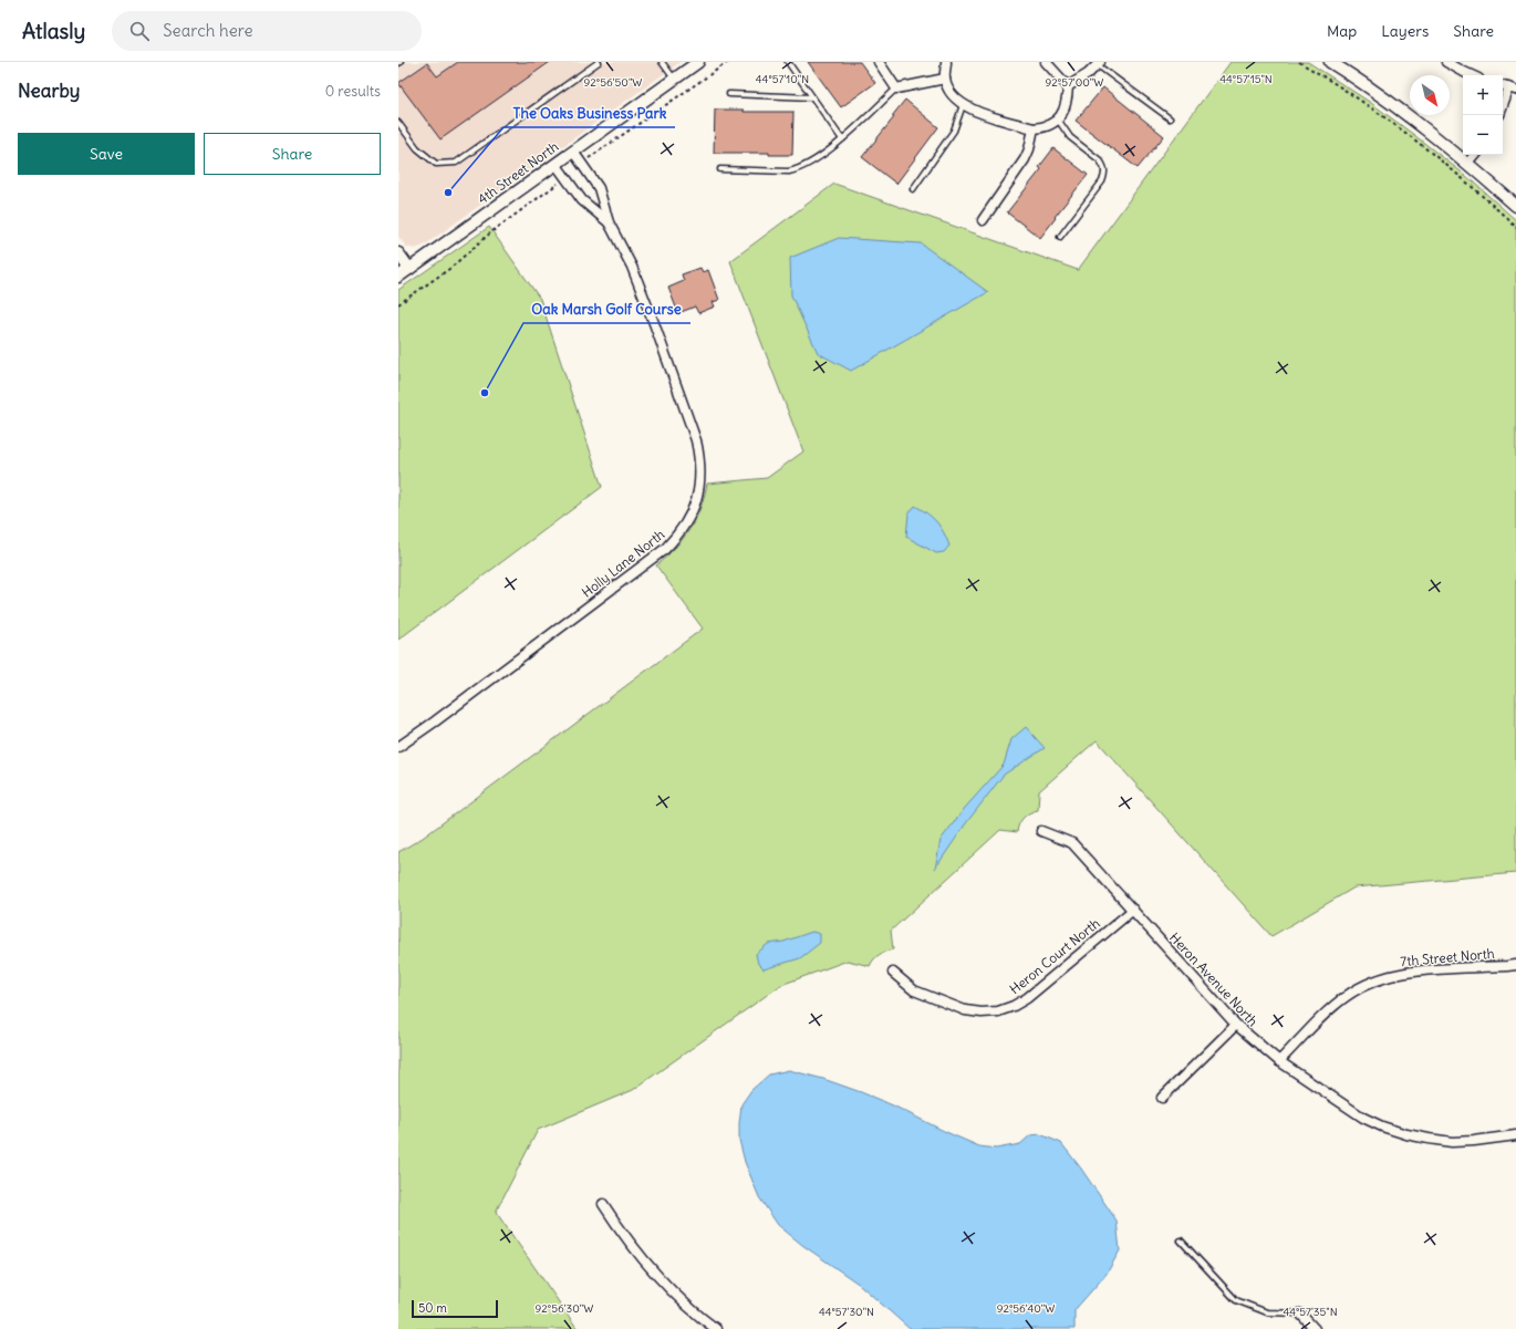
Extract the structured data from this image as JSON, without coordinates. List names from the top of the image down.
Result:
{
  "streets": {
    "street": [
      "4th Street North",
      "Holly Lane North",
      "Heron Court North",
      "7th Street North",
      "Heron Avenue North"
    ]
  },
  "crossings": [
    ["4th Street North", "Holly Lane North"],
    ["Heron Court North", "Heron Avenue North"],
    ["7th Street North", "Heron Avenue North"]
  ],
  "places": ["The Oaks Business Park", "Oak Marsh Golf Course"],
  "scale_bar": "50 m",
  "north": "bottom right",
  "page": {
    "header": "Atlasly",
    "search": "Search here",
    "nav": ["Map", "Layers", "Share"],
    "heading": ["Nearby", "0 results"],
    "map_buttons": ["+", "−"],
    "buttons": ["Save", "Share"],
    "scale": "50 m"
  },
  "coordinates": [
    "44°57'10\"N",
    "44°57'15\"N",
    "92°56'50\"W",
    "92°57'00\"W",
    "92°56'30\"W",
    "92°56'40\"W",
    "44°57'30\"N",
    "44°57'35\"N"
  ]
}
